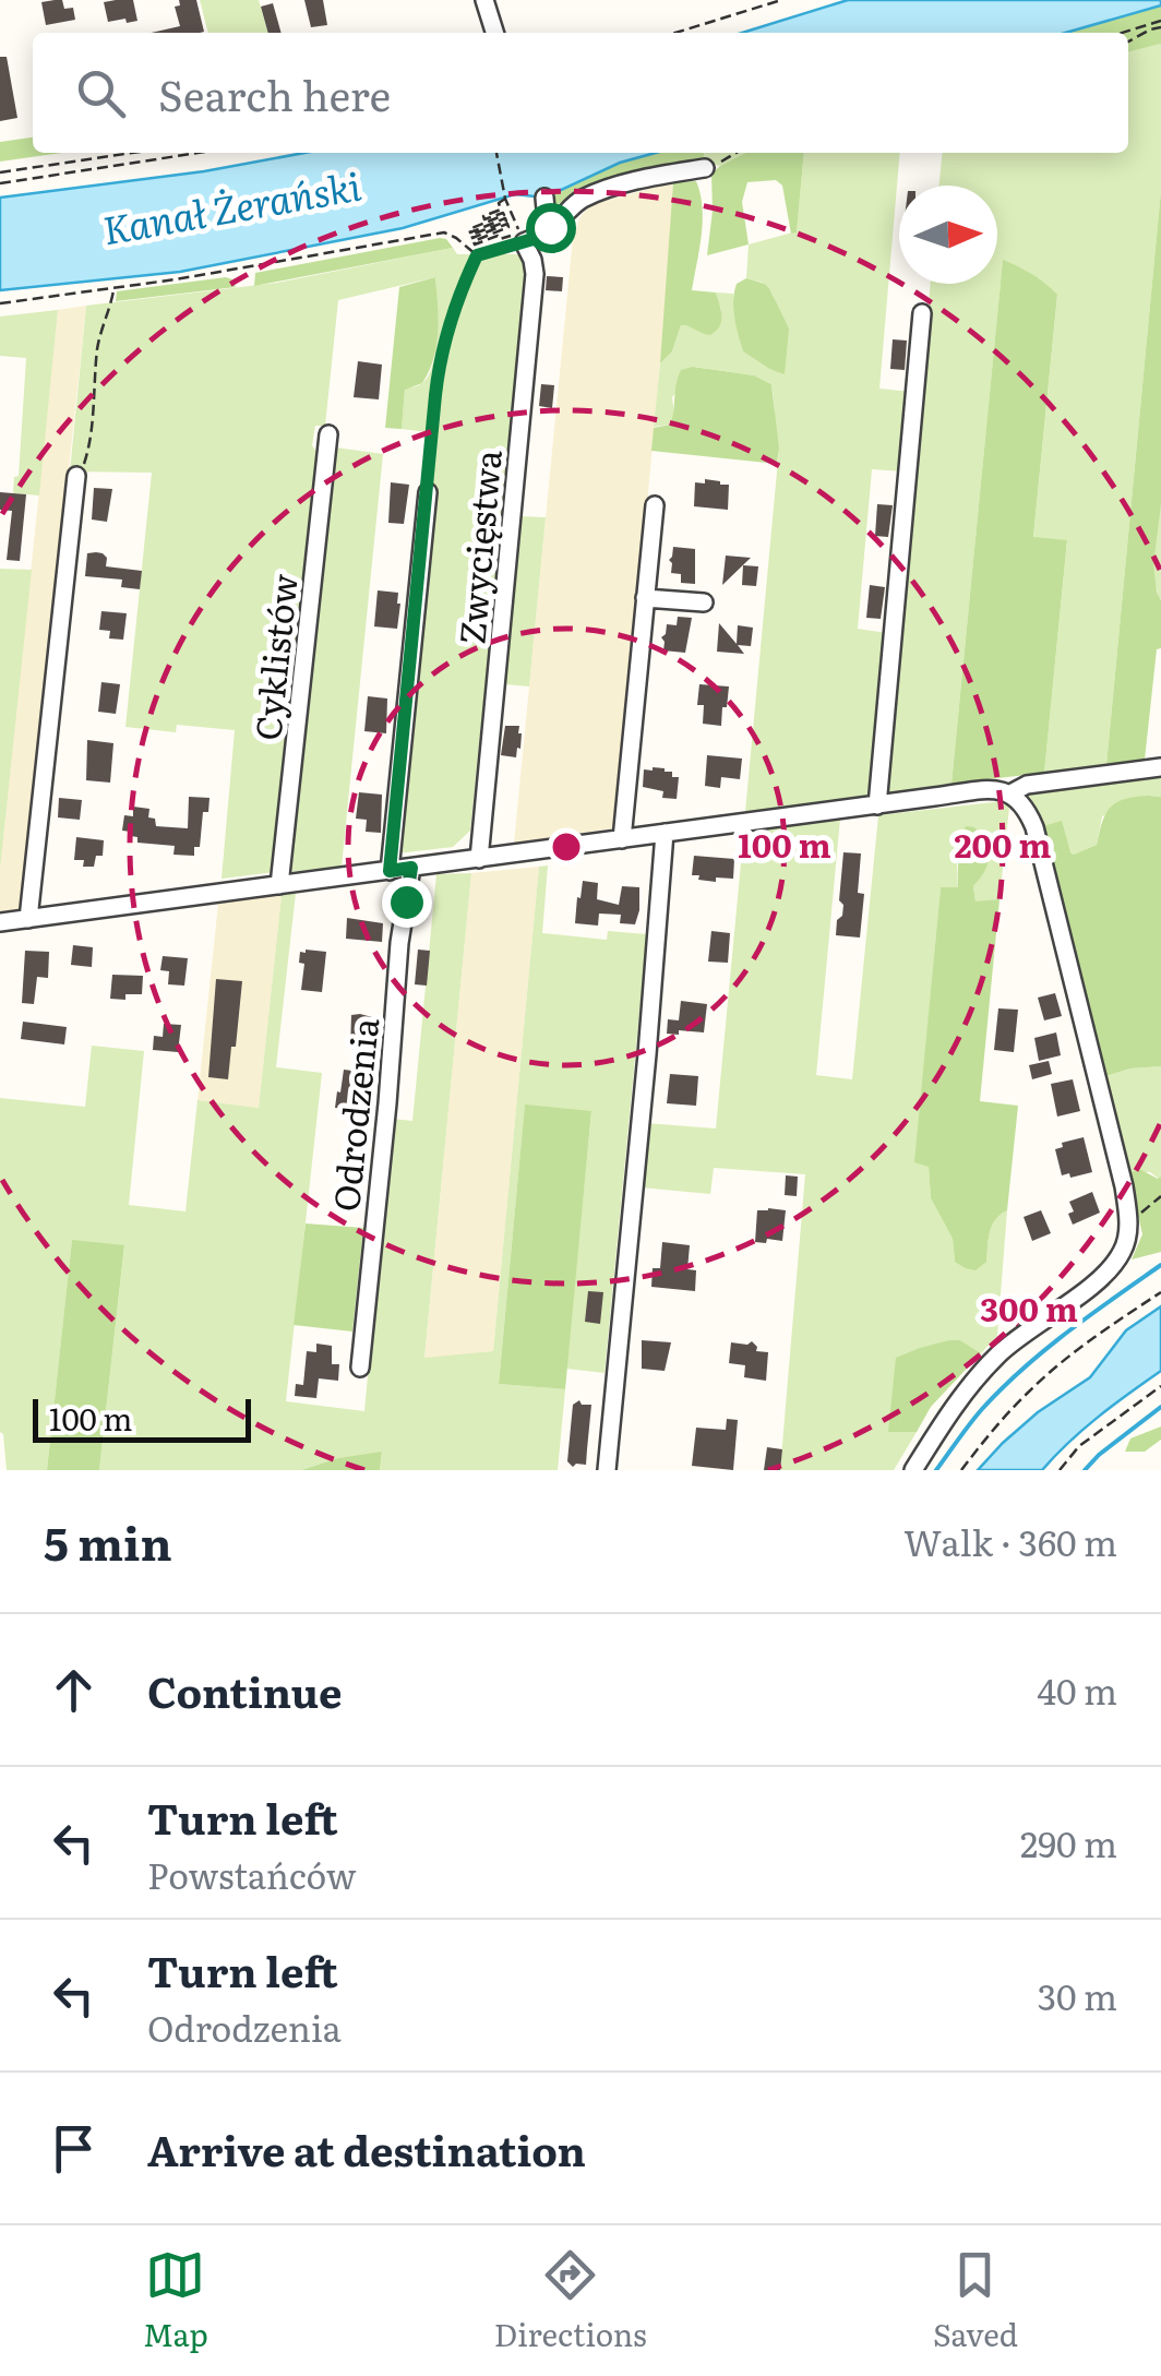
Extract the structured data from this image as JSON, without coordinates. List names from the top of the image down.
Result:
{
  "streets": {
    "street": ["Zwycięstwa", "Cyklistów", "Odrodzenia"]
  },
  "water": ["Kanał Żerański"],
  "scale_bar": "100 m",
  "north": "right",
  "page": {
    "search": "Search here",
    "scale": "100 m",
    "heading": ["5 min", "Walk · 360 m"],
    "list": [
      ["Continue", "40 m"],
      ["Turn left", "Powstańców", "290 m"],
      ["Turn left", "Odrodzenia", "30 m"],
      "Arrive at destination"
    ],
    "nav": ["Map", "Directions", "Saved"]
  },
  "rings": ["100 m", "200 m", "300 m"]
}
